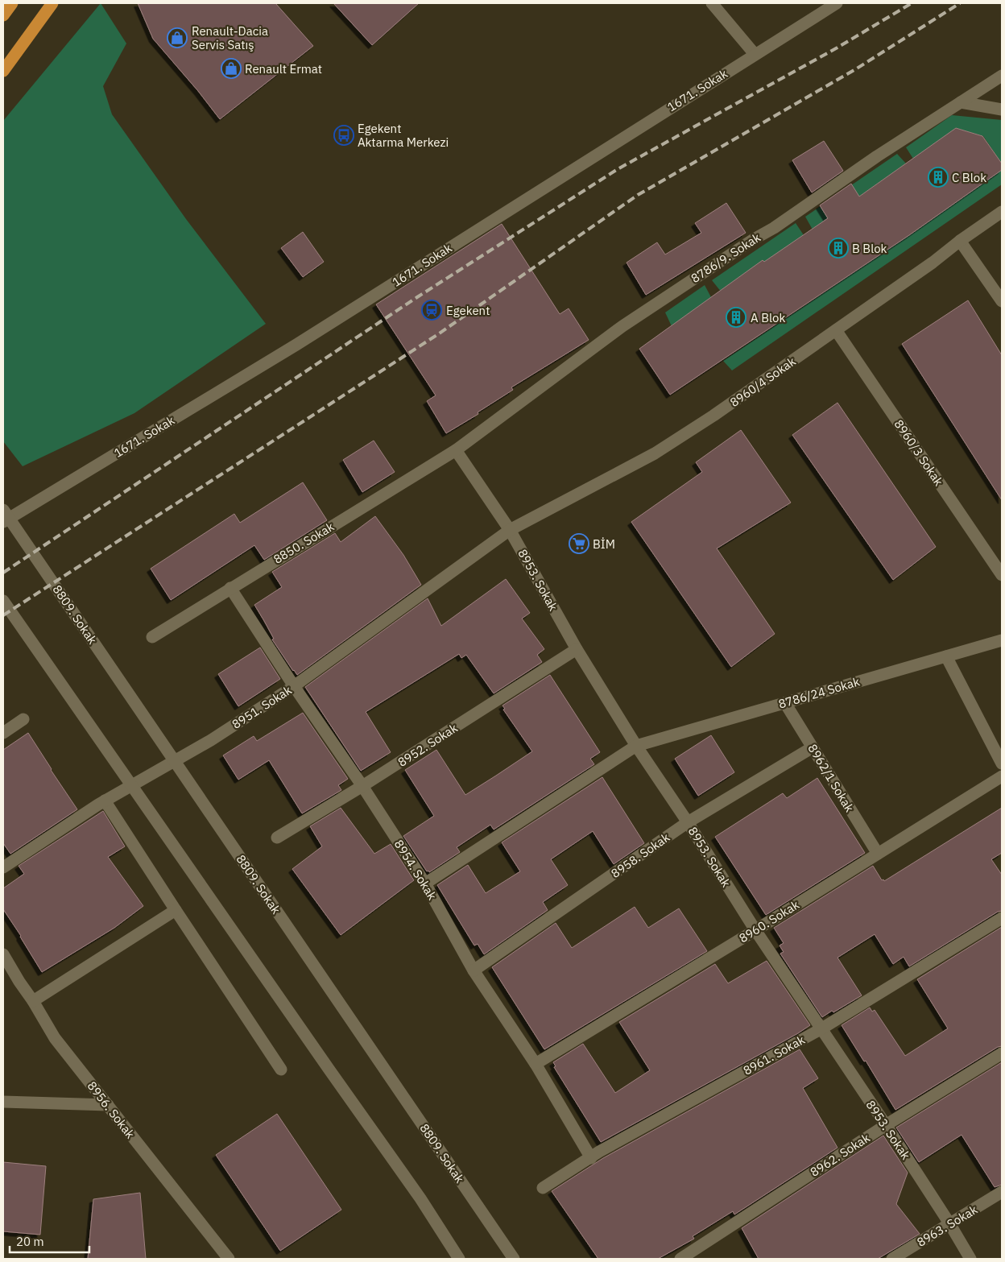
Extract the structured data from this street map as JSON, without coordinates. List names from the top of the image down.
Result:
{
  "streets": {
    "street": [
      "1671. Sokak",
      "8786/9. Sokak",
      "8960/4 Sokak",
      "8960/3 Sokak",
      "8850. Sokak",
      "8953. Sokak",
      "8809. Sokak",
      "8786/24 Sokak",
      "8951. Sokak",
      "8952. Sokak",
      "8962/1 Sokak",
      "8958. Sokak",
      "8954. Sokak",
      "8960. Sokak",
      "8961. Sokak",
      "8956. Sokak",
      "8962. Sokak",
      "8963. Sokak"
    ]
  },
  "crossings": [
    ["8786/9. Sokak", "8850. Sokak"],
    ["8786/9. Sokak", "8953. Sokak"],
    ["8960/4 Sokak", "8960/3 Sokak"],
    ["8960/4 Sokak", "8953. Sokak"],
    ["8960/4 Sokak", "8951. Sokak"],
    ["8850. Sokak", "8953. Sokak"],
    ["8850. Sokak", "8954. Sokak"],
    ["8953. Sokak", "8786/24 Sokak"],
    ["8953. Sokak", "8951. Sokak"],
    ["8953. Sokak", "8952. Sokak"],
    ["8953. Sokak", "8958. Sokak"],
    ["8953. Sokak", "8960. Sokak"],
    ["8953. Sokak", "8961. Sokak"],
    ["8953. Sokak", "8962. Sokak"],
    ["8953. Sokak", "8963. Sokak"],
    ["8786/24 Sokak", "8962/1 Sokak"],
    ["8786/24 Sokak", "8954. Sokak"],
    ["8951. Sokak", "8954. Sokak"],
    ["8952. Sokak", "8954. Sokak"],
    ["8962/1 Sokak", "8958. Sokak"],
    ["8962/1 Sokak", "8960. Sokak"],
    ["8958. Sokak", "8954. Sokak"],
    ["8954. Sokak", "8960. Sokak"],
    ["8954. Sokak", "8961. Sokak"]
  ],
  "places": {
    "shop": ["Renault-Dacia Servis Satış", "Renault Ermat"],
    "bus stop": ["Egekent Aktarma Merkezi"],
    "building": ["C Blok", "B Blok", "A Blok"],
    "station": ["Egekent"],
    "supermarket": ["BİM"]
  },
  "scale_bar": "20 m"
}
